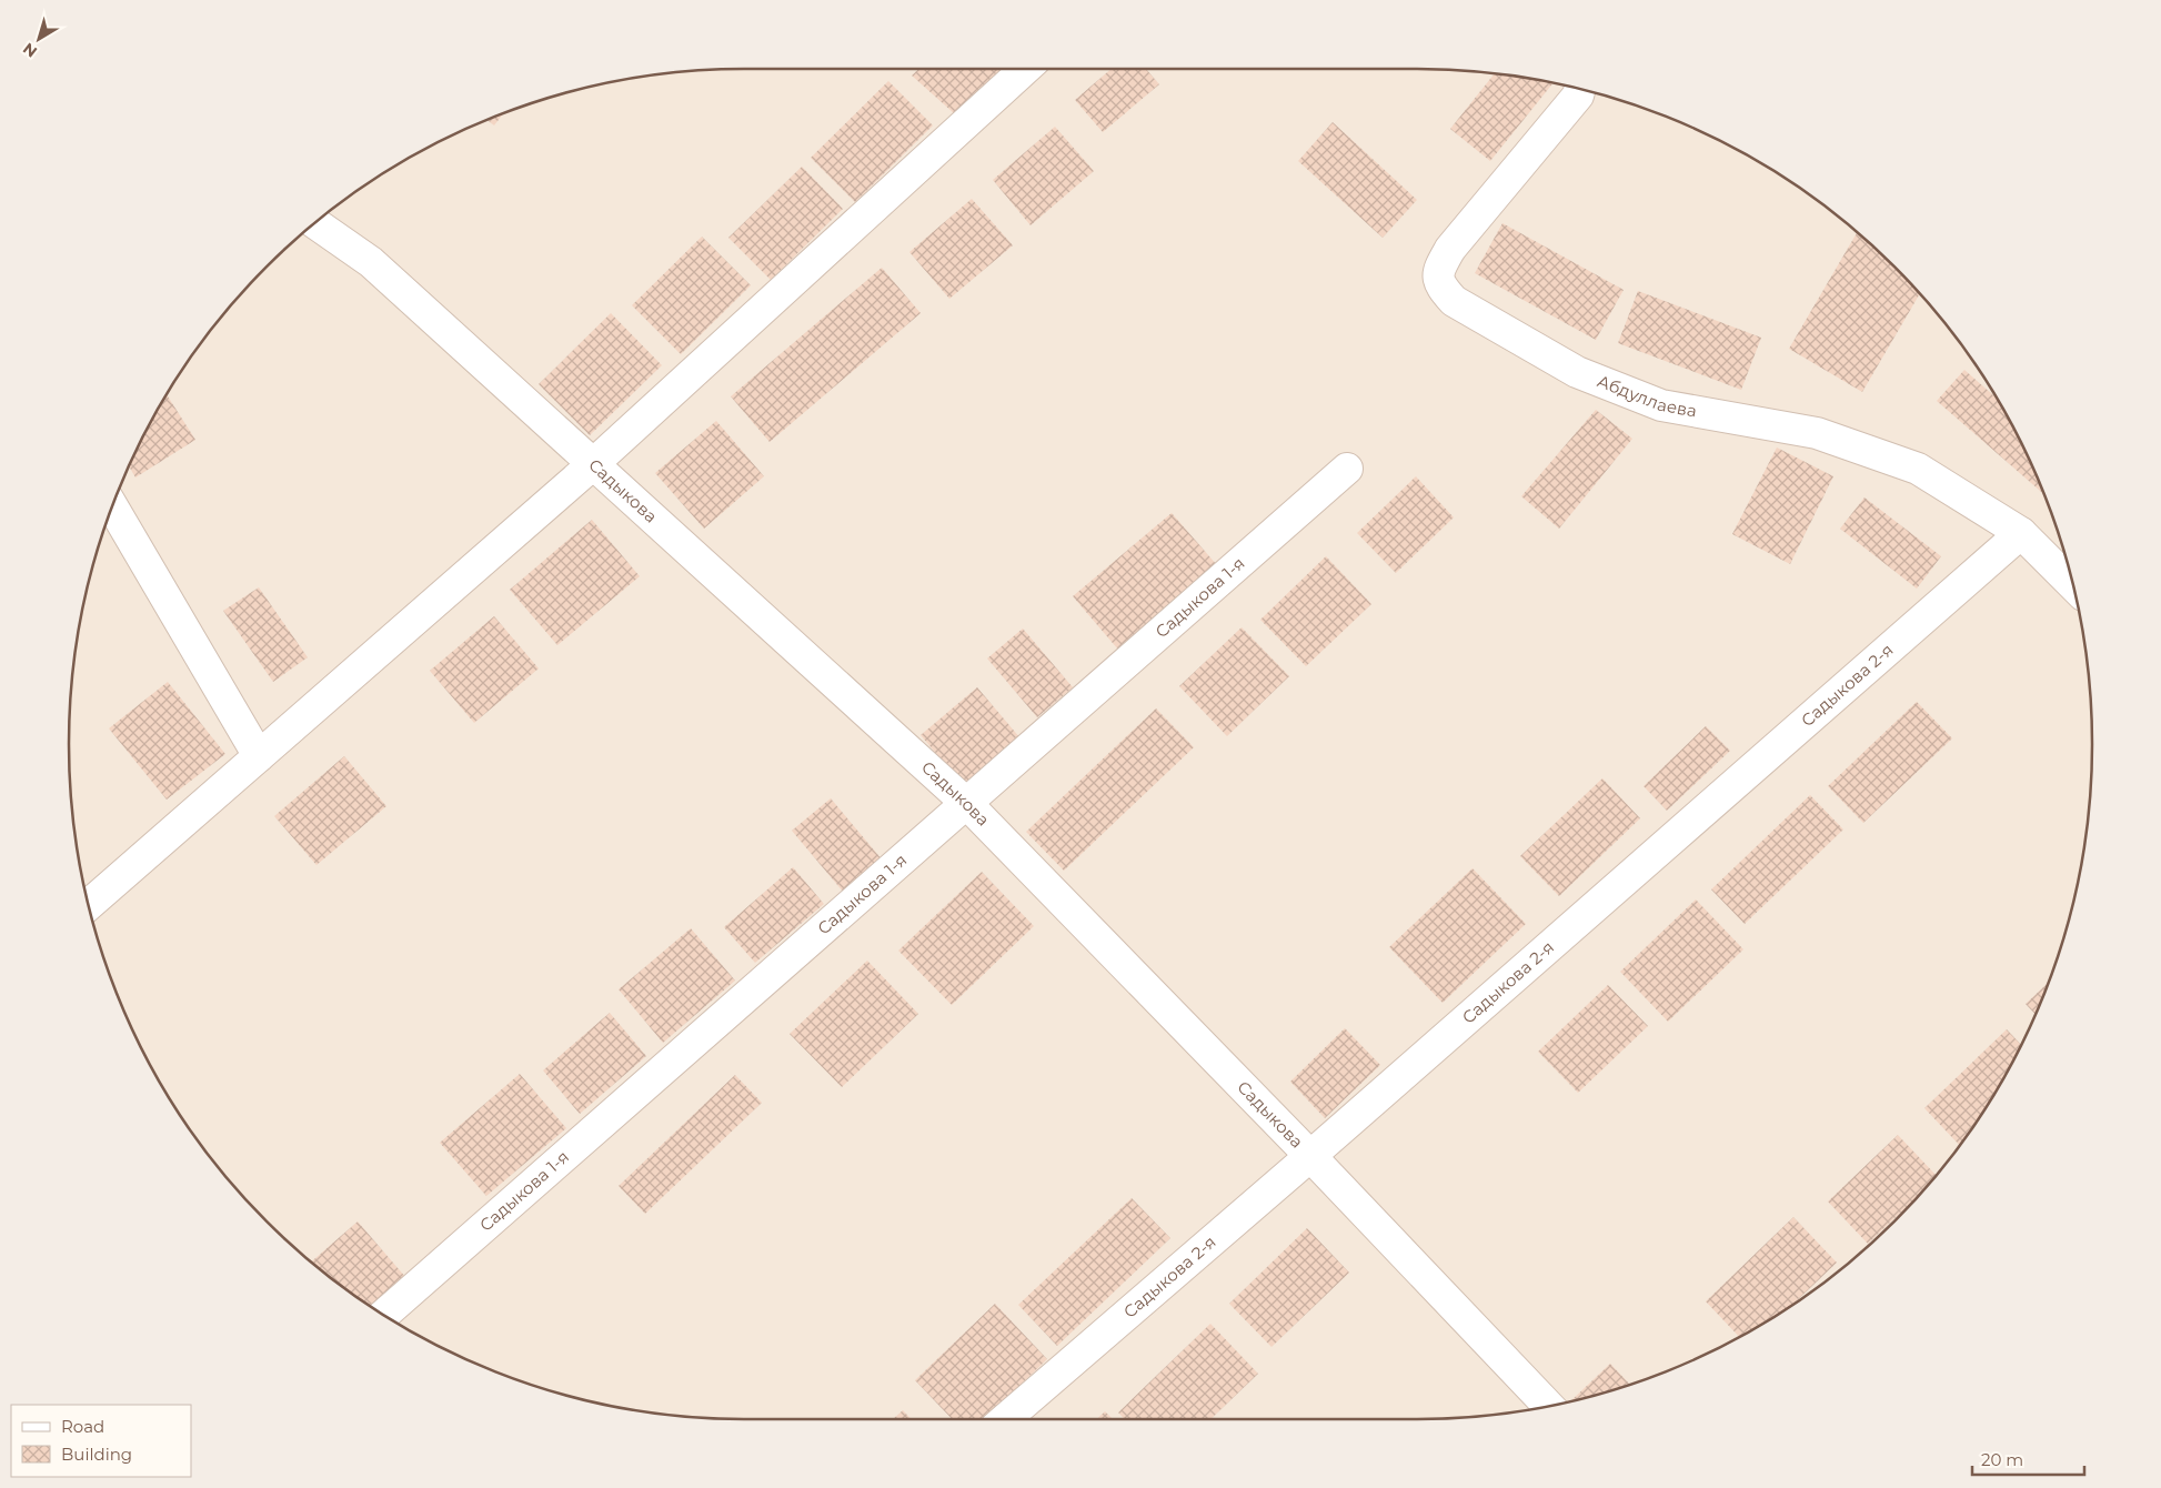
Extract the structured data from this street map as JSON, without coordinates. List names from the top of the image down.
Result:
{
  "streets": {
    "street": [
      "Абдуллаева",
      "Садыкова",
      "Садыкова 1-я",
      "Садыкова 2-я"
    ]
  },
  "crossings": [
    ["Абдуллаева", "Садыкова 2-я"],
    ["Садыкова", "Садыкова 1-я"],
    ["Садыкова", "Садыкова 2-я"]
  ],
  "legend": ["Road", "Building"],
  "scale_bar": "20 m",
  "north": "bottom left"
}
